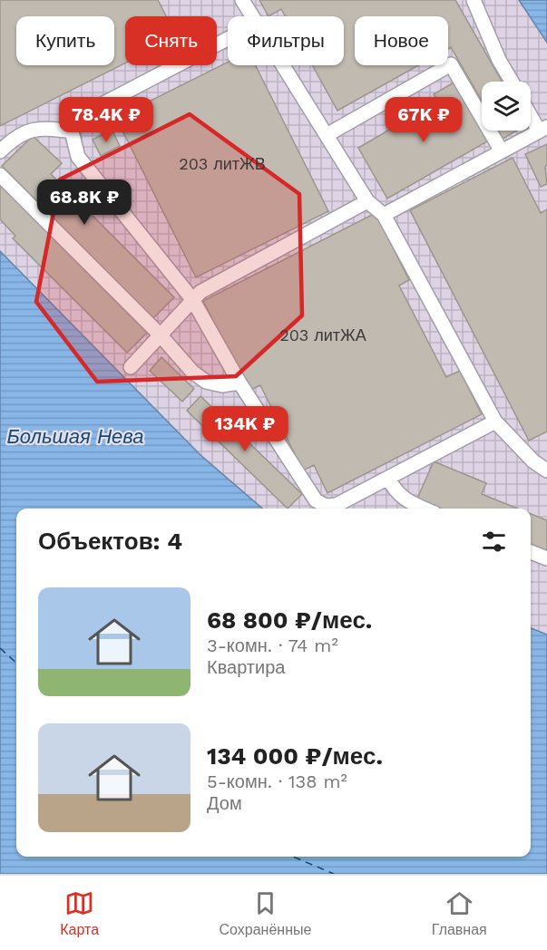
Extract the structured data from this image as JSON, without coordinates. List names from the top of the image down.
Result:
{
  "water": ["Большая Нева"],
  "house_numbers": ["203 литЖВ", "203 литЖА"],
  "page": {
    "chip": [
      "Купить",
      "Снять",
      "Фильтры",
      "Новое"
    ],
    "price": [
      "78.4K ₽",
      "67K ₽",
      "68.8K ₽",
      "134K ₽"
    ],
    "heading": "Объектов: 4",
    "list": [
      {
        "name": "68 800 ₽/мес.",
        "note": "3-комн. · 74 m² · Квартира"
      },
      {
        "name": "134 000 ₽/мес.",
        "note": "5-комн. · 138 m² · Дом"
      }
    ],
    "tabs": ["Карта", "Сохранённые", "Главная"]
  }
}
